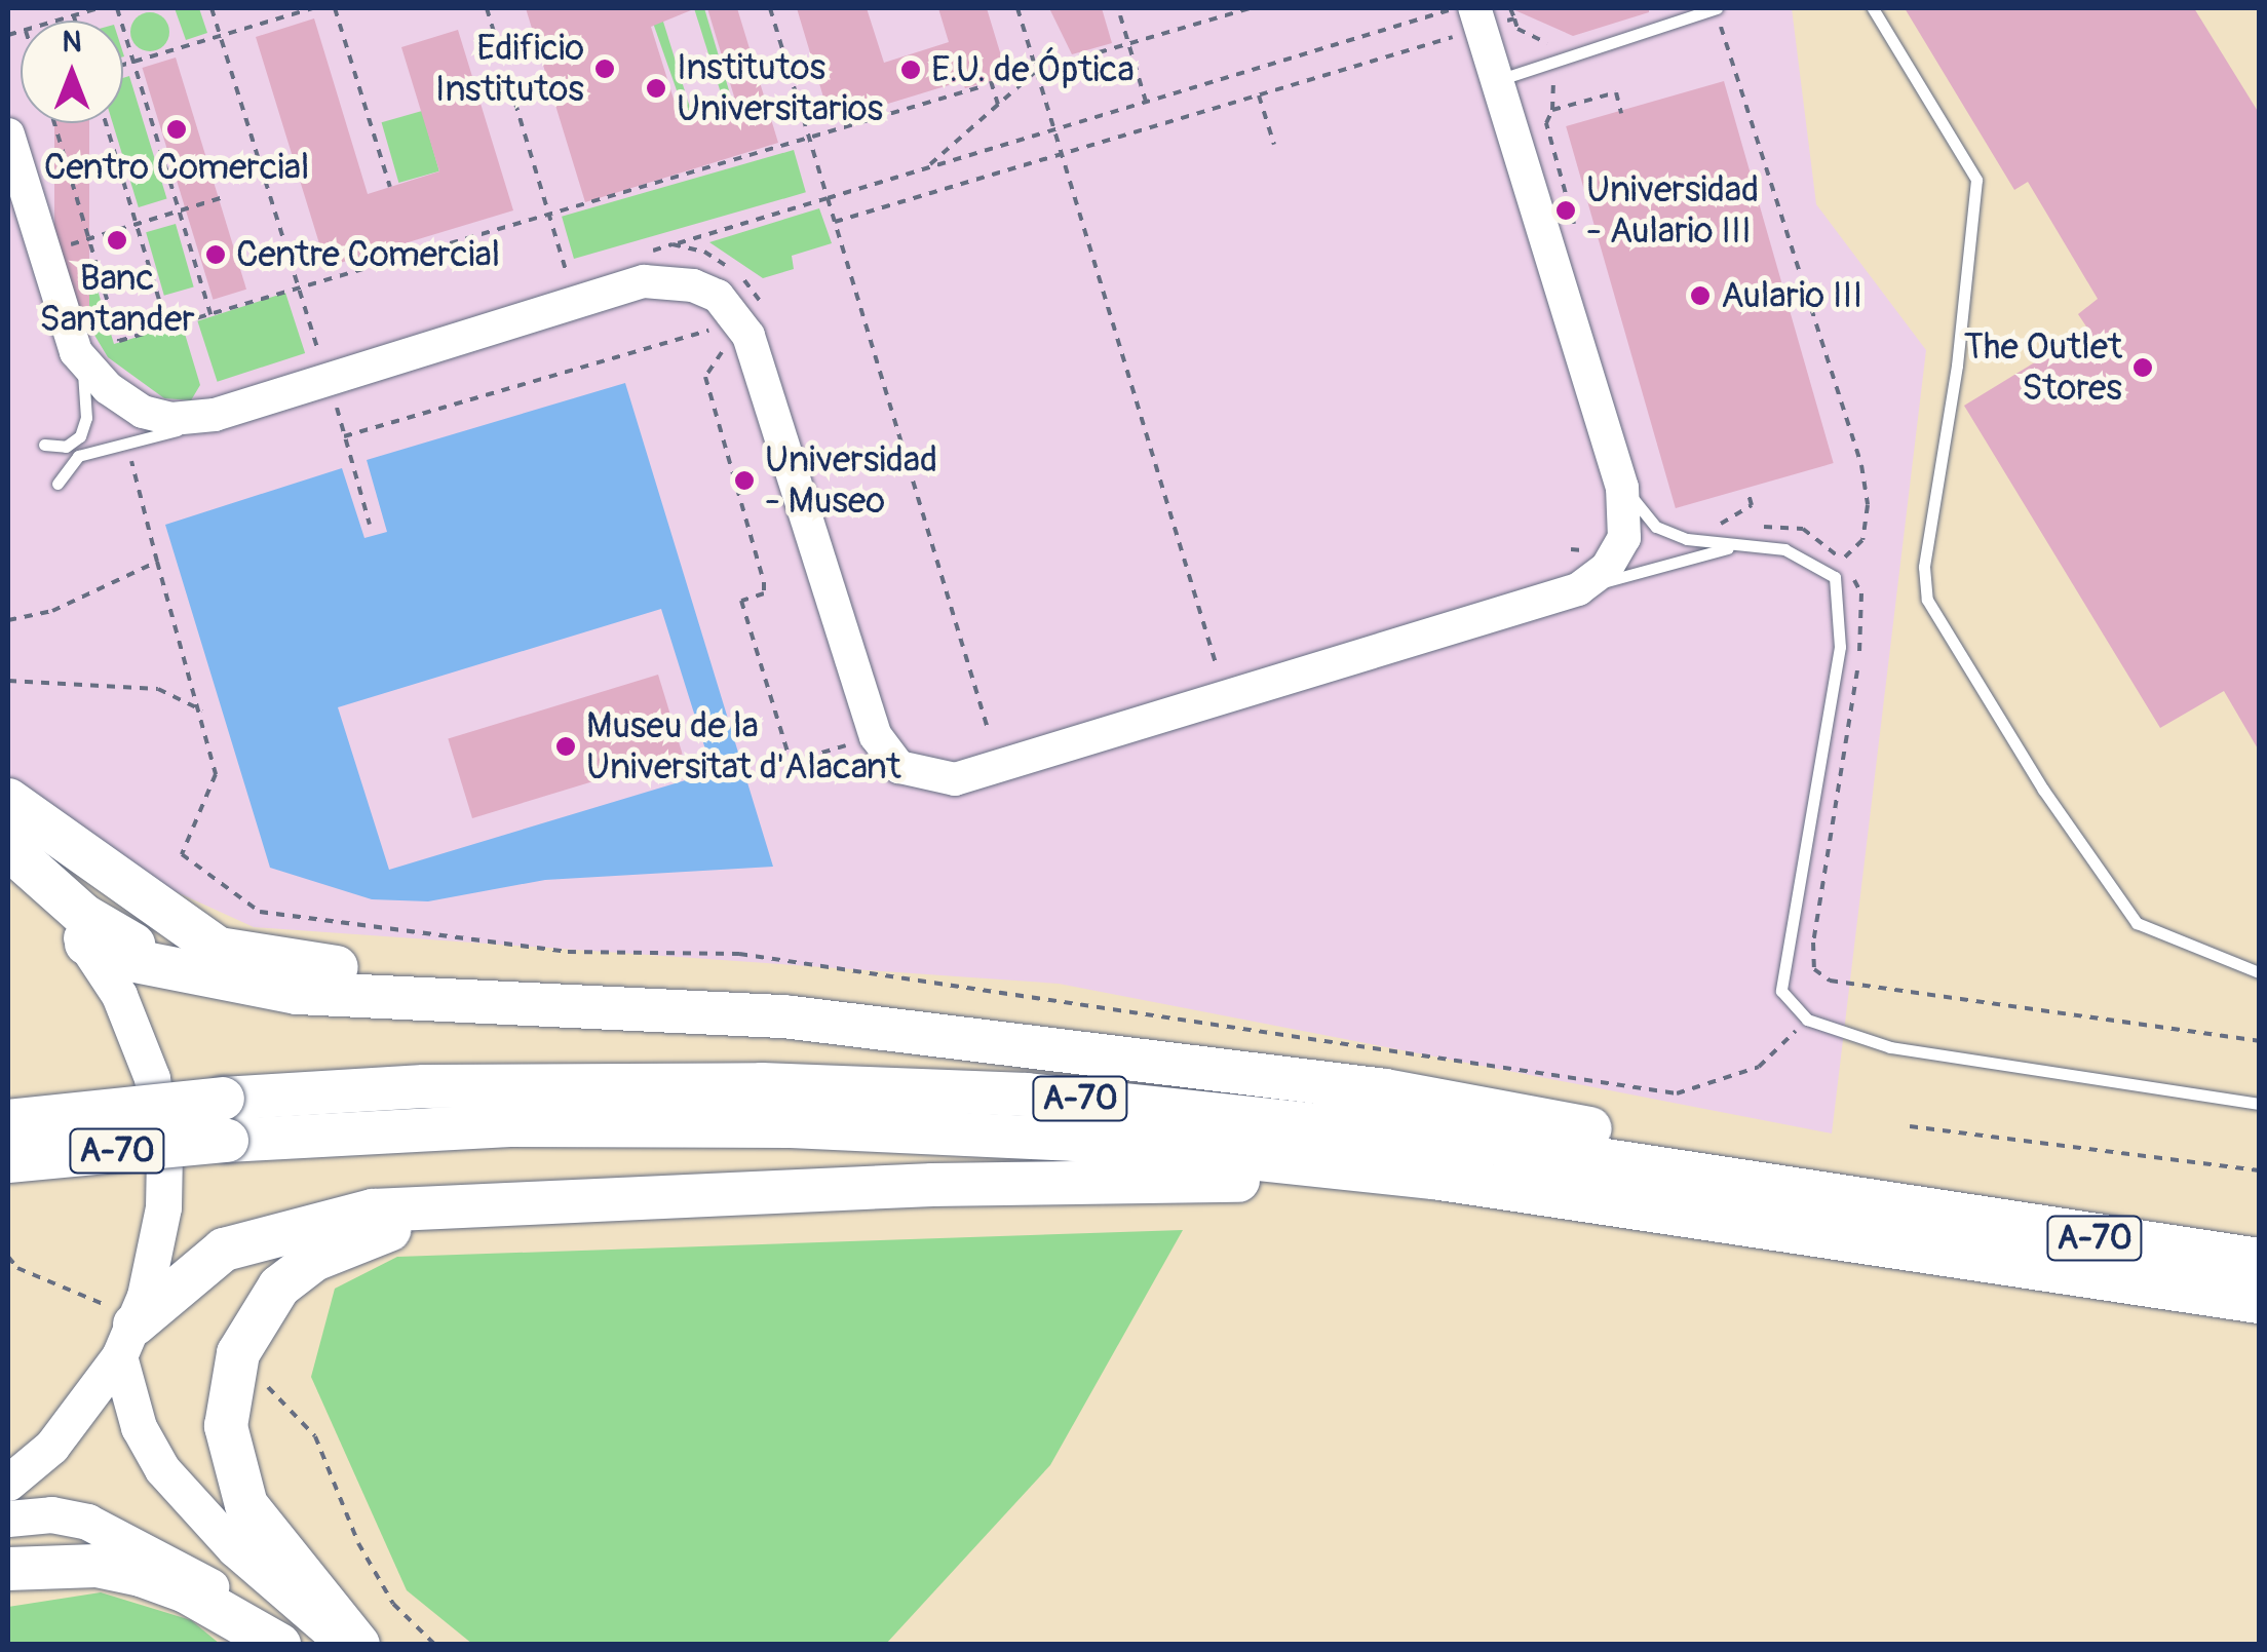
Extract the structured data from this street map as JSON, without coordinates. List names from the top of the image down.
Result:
{
  "streets": {
    "highway": ["A-70"]
  },
  "places": [
    "Edificio Institutos",
    "E.U. de Óptica",
    "Institutos Universitarios",
    "Centro Comercial",
    "Universidad - Aulario III",
    "Banc Santander",
    "Centre Comercial",
    "Aulario III",
    "The Outlet Stores",
    "Universidad - Museo",
    "Museu de la Universitat d'Alacant"
  ],
  "north": "top"
}
